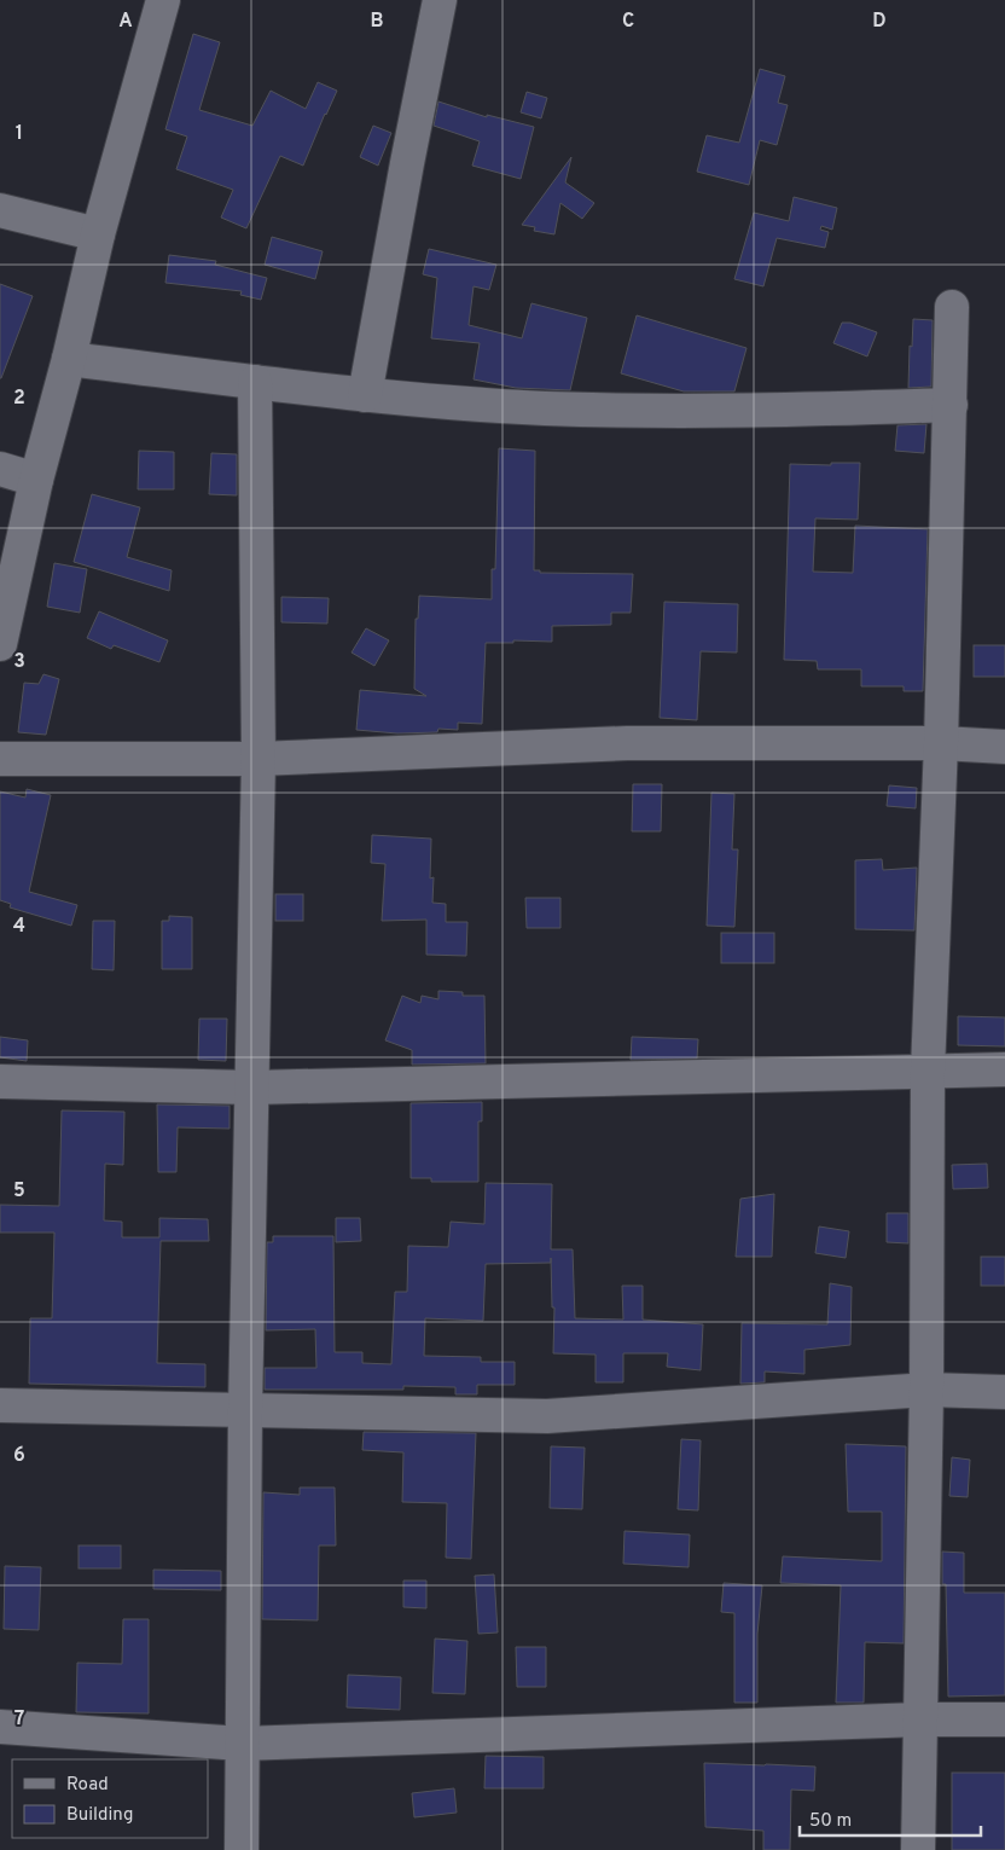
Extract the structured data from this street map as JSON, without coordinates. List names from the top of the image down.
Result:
{
  "legend": ["Road", "Building"],
  "scale_bar": "50 m",
  "grid": {
    "columns": [
      "A",
      "B",
      "C",
      "D"
    ],
    "rows": [
      "1",
      "2",
      "3",
      "4",
      "5",
      "6",
      "7"
    ]
  }
}
